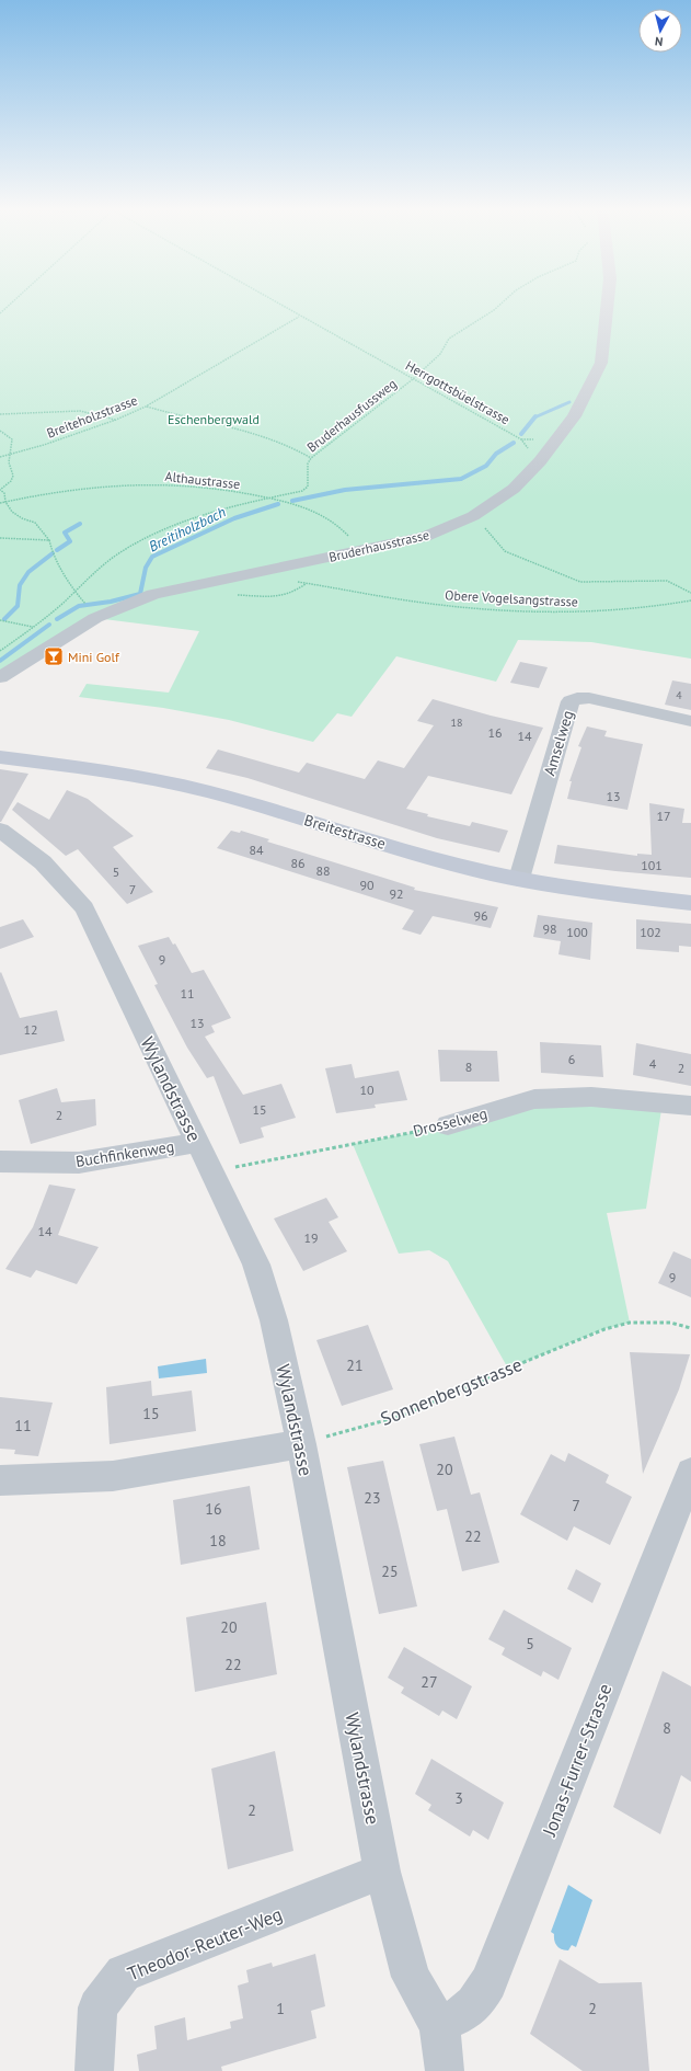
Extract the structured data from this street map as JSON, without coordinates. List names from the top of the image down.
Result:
{
  "streets": {
    "main road": ["Breitestrasse"],
    "street": [
      "Bruderhausstrasse",
      "Amselweg",
      "Wylandstrasse",
      "Drosselweg",
      "Buchfinkenweg",
      "Jonas-Furrer-Strasse",
      "Theodor-Reuter-Weg"
    ],
    "path": [
      "Herrgottsbüelstrasse",
      "Bruderhausfussweg",
      "Breiteholzstrasse",
      "Althaustrasse",
      "Obere Vogelsangstrasse",
      "Sonnenbergstrasse"
    ]
  },
  "crossings": [
    ["Herrgottsbüelstrasse", "Bruderhausfussweg"],
    ["Herrgottsbüelstrasse", "Breiteholzstrasse"],
    ["Herrgottsbüelstrasse", "Bruderhausstrasse"],
    ["Bruderhausfussweg", "Althaustrasse"],
    ["Althaustrasse", "Bruderhausstrasse"],
    ["Amselweg", "Breitestrasse"],
    ["Wylandstrasse", "Drosselweg"],
    ["Wylandstrasse", "Buchfinkenweg"],
    ["Wylandstrasse", "Sonnenbergstrasse"],
    ["Wylandstrasse", "Jonas-Furrer-Strasse"],
    ["Wylandstrasse", "Theodor-Reuter-Weg"]
  ],
  "water": ["Breitiholzbach"],
  "parks": ["Eschenbergwald"],
  "places": {
    "bar": ["Mini Golf"]
  },
  "house_numbers": [
    "4",
    "18",
    "16",
    "14",
    "13",
    "17",
    "84",
    "86",
    "101",
    "88",
    "5",
    "90",
    "7",
    "92",
    "96",
    "98",
    "100",
    "102",
    "9",
    "11",
    "13",
    "12",
    "6",
    "4",
    "8",
    "2",
    "10",
    "15",
    "2",
    "14",
    "19",
    "9",
    "21",
    "15",
    "11",
    "20",
    "23",
    "7",
    "16",
    "22",
    "18",
    "25",
    "20",
    "5",
    "22",
    "27",
    "8",
    "3",
    "2",
    "1",
    "2"
  ],
  "north": "bottom"
}
